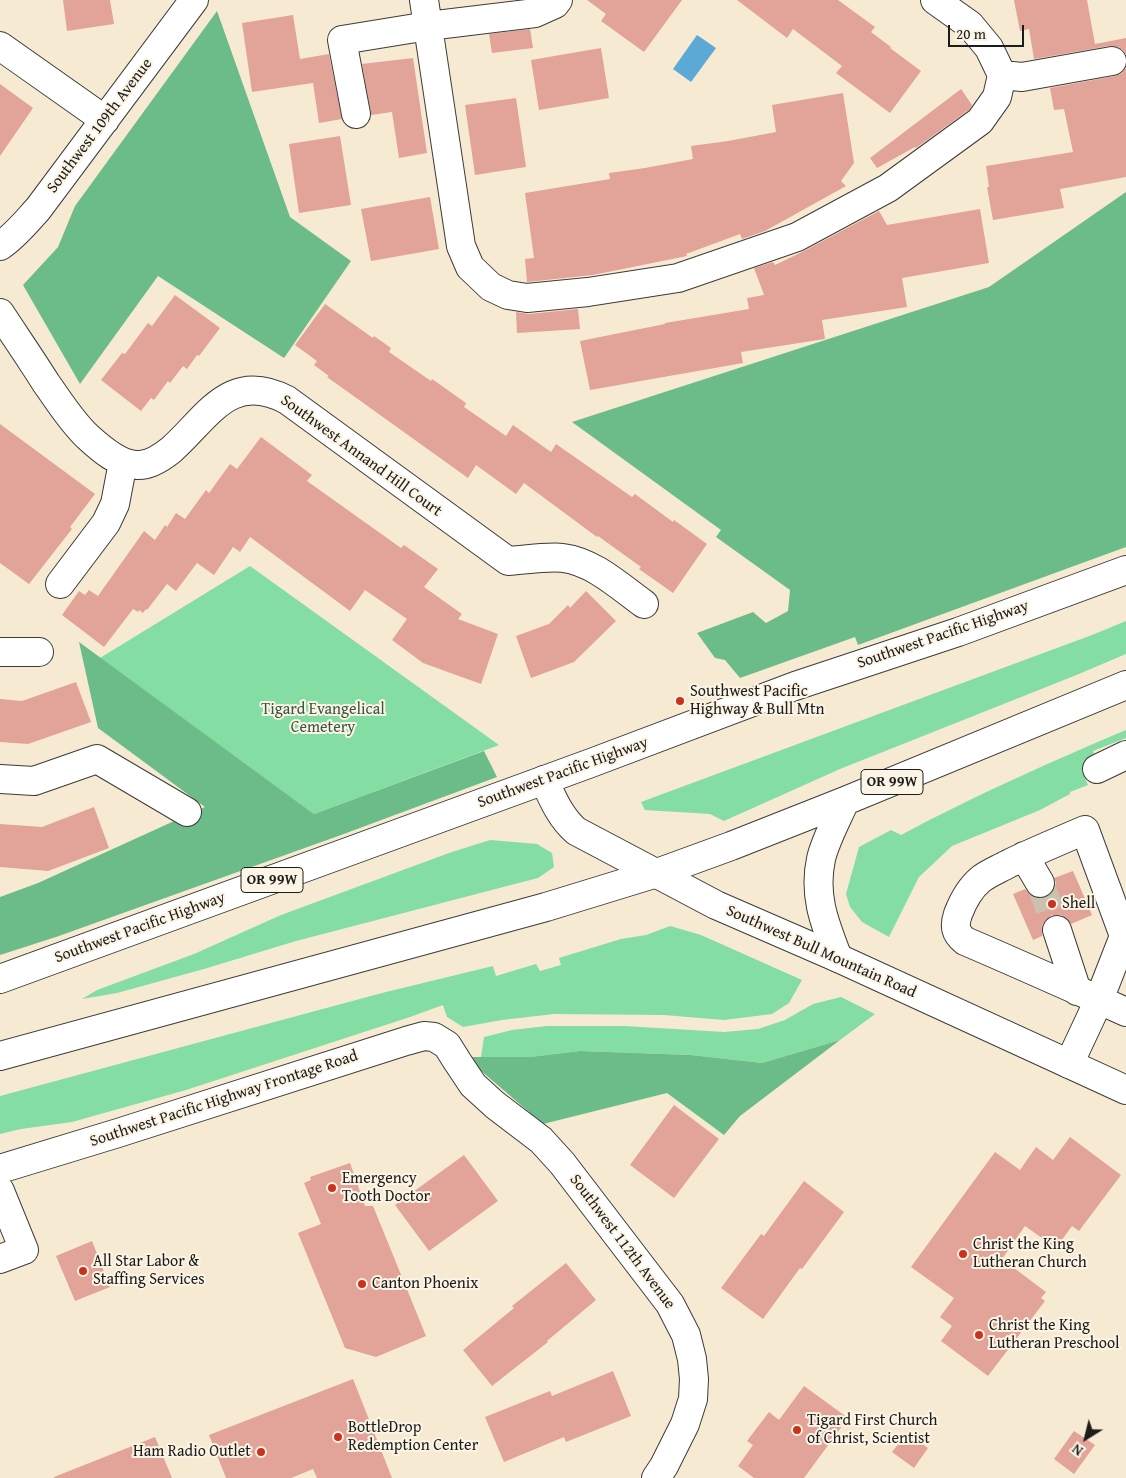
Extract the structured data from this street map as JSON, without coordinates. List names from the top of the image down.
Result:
{
  "streets": {
    "main road": [
      "Southwest 109th Avenue",
      "Southwest Annand Hill Court",
      "Southwest Pacific Highway",
      "OR 99W",
      "Southwest Bull Mountain Road",
      "Southwest Pacific Highway Frontage Road",
      "Southwest 112th Avenue"
    ]
  },
  "crossings": [
    ["Southwest Pacific Highway", "Southwest Bull Mountain Road"],
    ["OR 99W", "Southwest Bull Mountain Road"],
    ["Southwest Pacific Highway Frontage Road", "Southwest 112th Avenue"]
  ],
  "parks": ["Tigard Evangelical Cemetery"],
  "places": [
    "Southwest Pacific Highway & Bull Mtn",
    "Shell",
    "Emergency Tooth Doctor",
    "Christ the King Lutheran Church",
    "All Star Labor & Staffing Services",
    "Canton Phoenix",
    "Christ the King Lutheran Preschool",
    "Tigard First Church of Christ, Scientist",
    "BottleDrop Redemption Center",
    "Ham Radio Outlet"
  ],
  "scale_bar": "20 m",
  "north": "bottom left"
}
